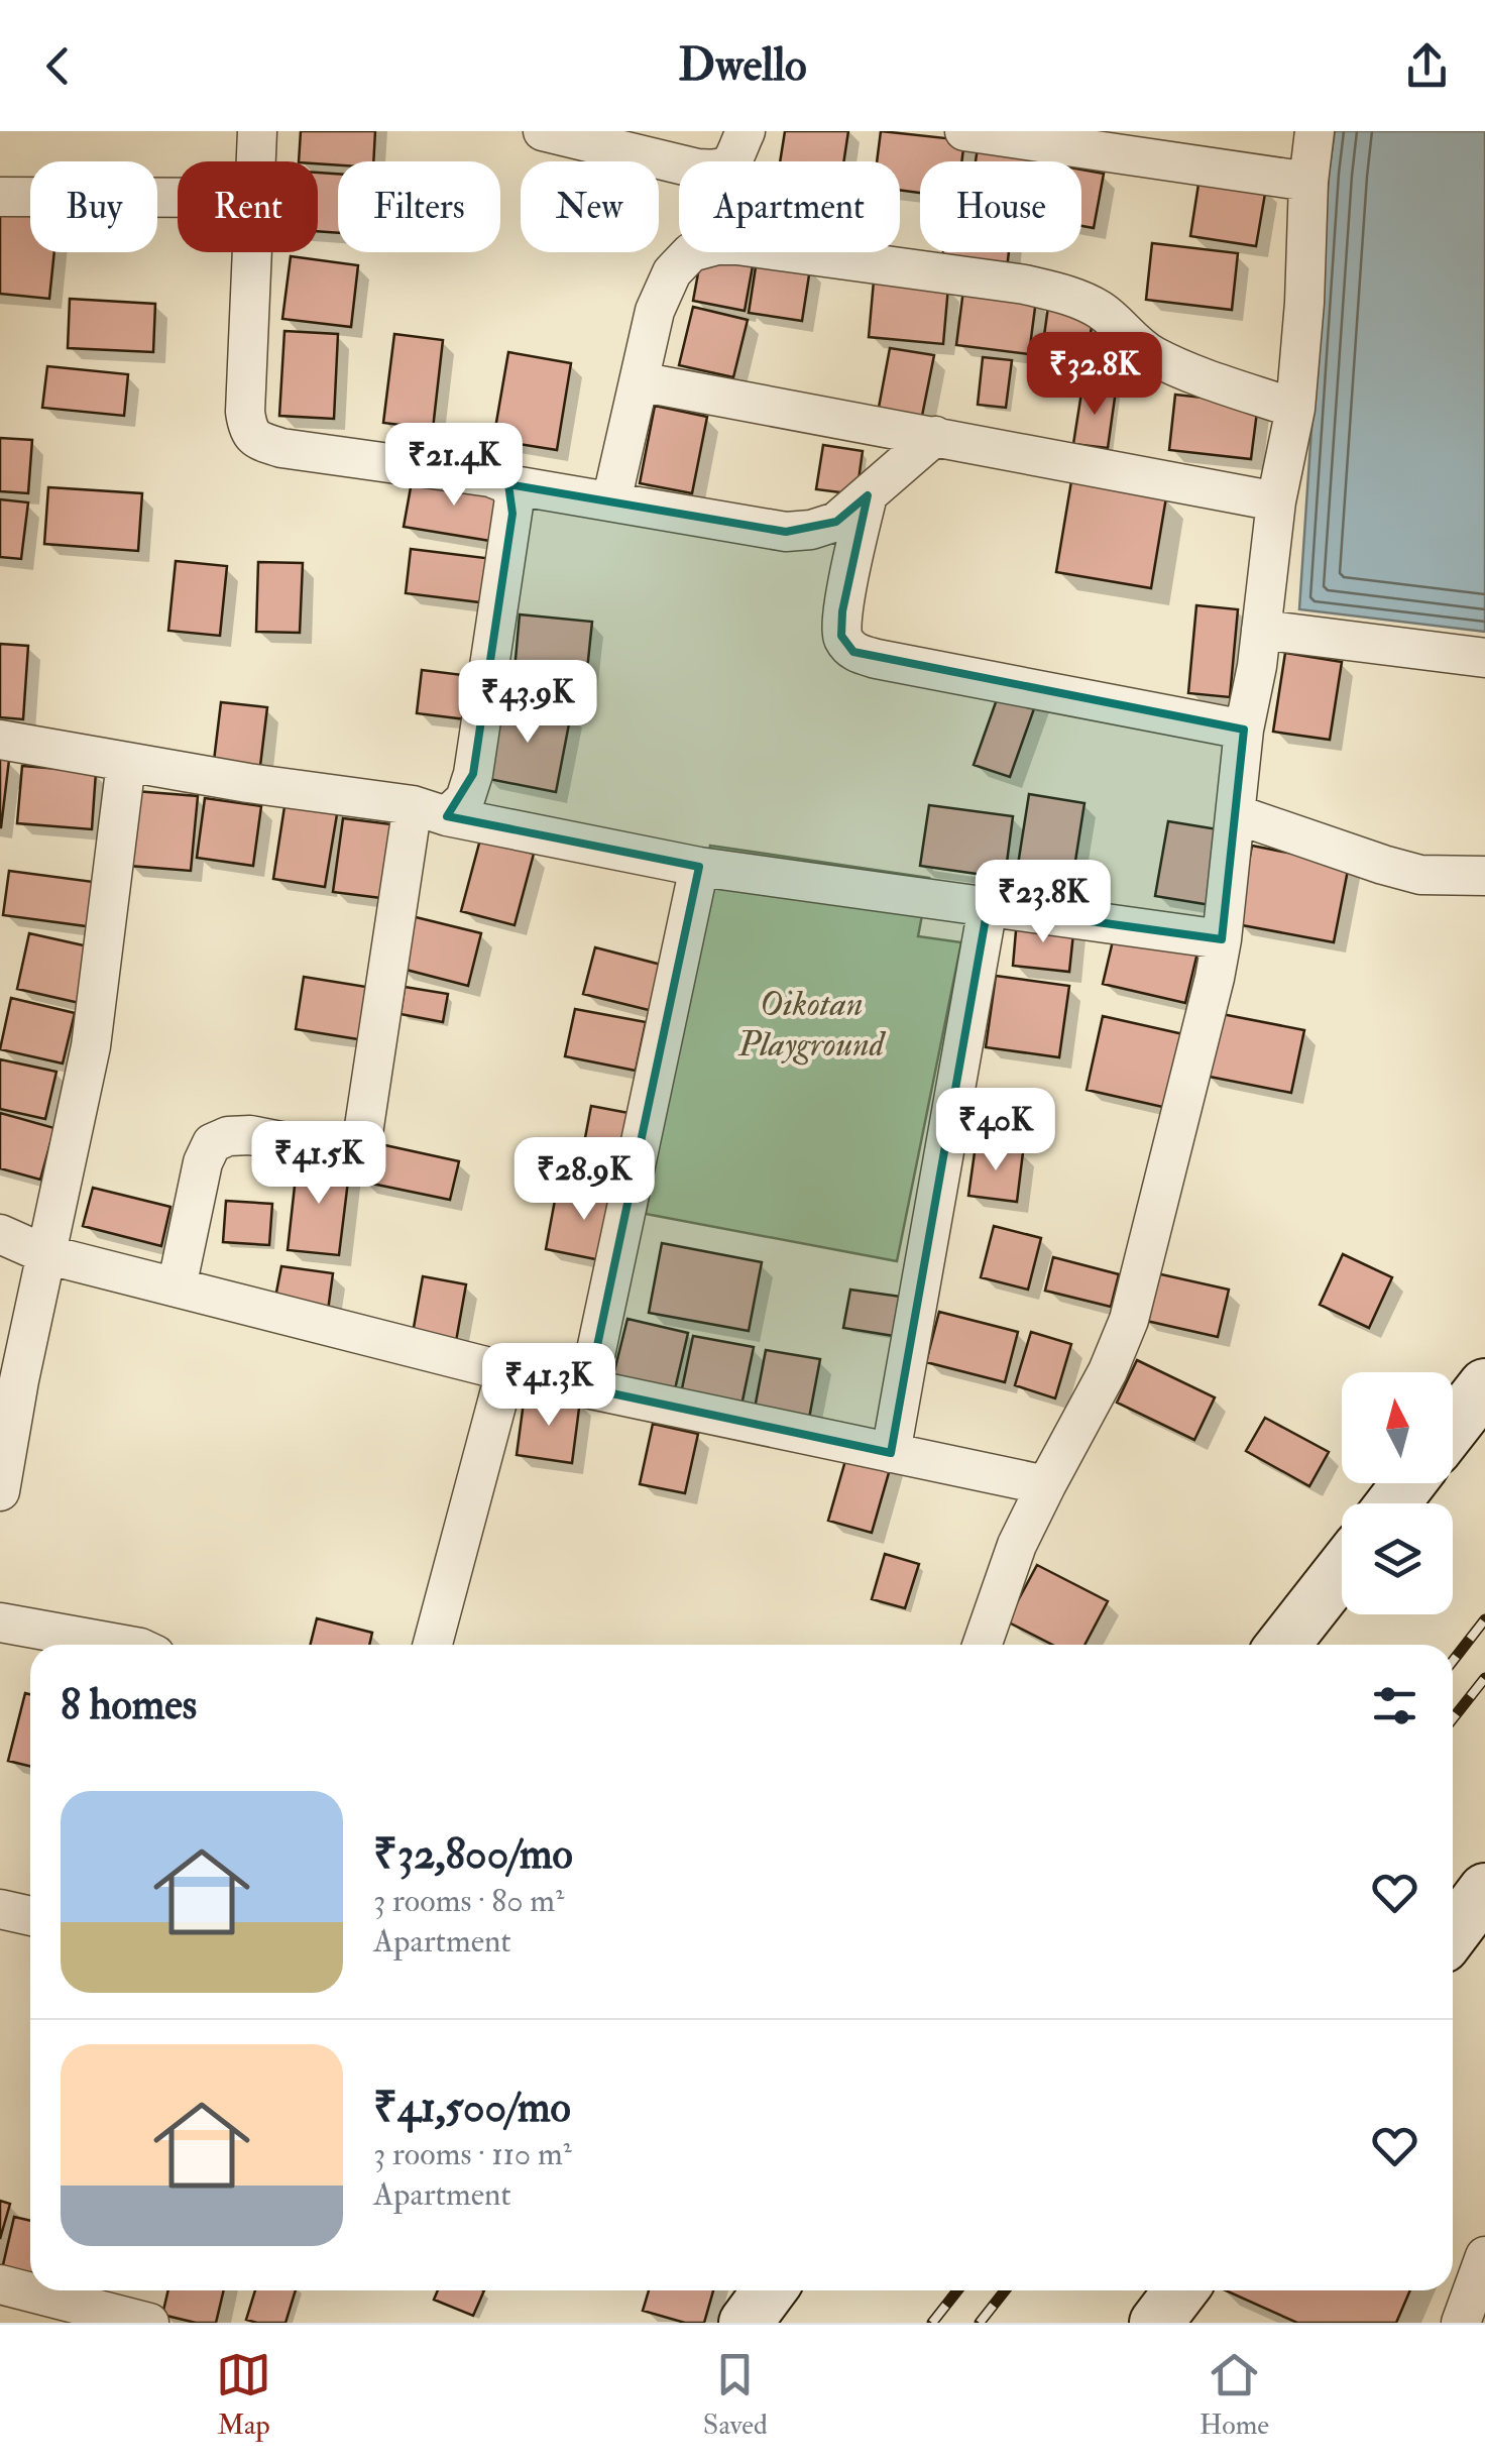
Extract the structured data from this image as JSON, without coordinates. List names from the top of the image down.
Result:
{
  "parks": ["Oikotan Playground"],
  "north": "top",
  "page": {
    "header": "Dwello",
    "chip": [
      "Buy",
      "Rent",
      "Filters",
      "New",
      "Apartment",
      "House"
    ],
    "price": [
      "₹32.8K",
      "₹21.4K",
      "₹43.9K",
      "₹23.8K",
      "₹40K",
      "₹41.5K",
      "₹28.9K",
      "₹41.3K"
    ],
    "heading": "8 homes",
    "list": [
      {
        "name": "₹32,800/mo",
        "note": "3 rooms · 80 m² · Apartment"
      },
      {
        "name": "₹41,500/mo",
        "note": "3 rooms · 110 m² · Apartment"
      }
    ],
    "tabs": ["Map", "Saved", "Home"]
  }
}
